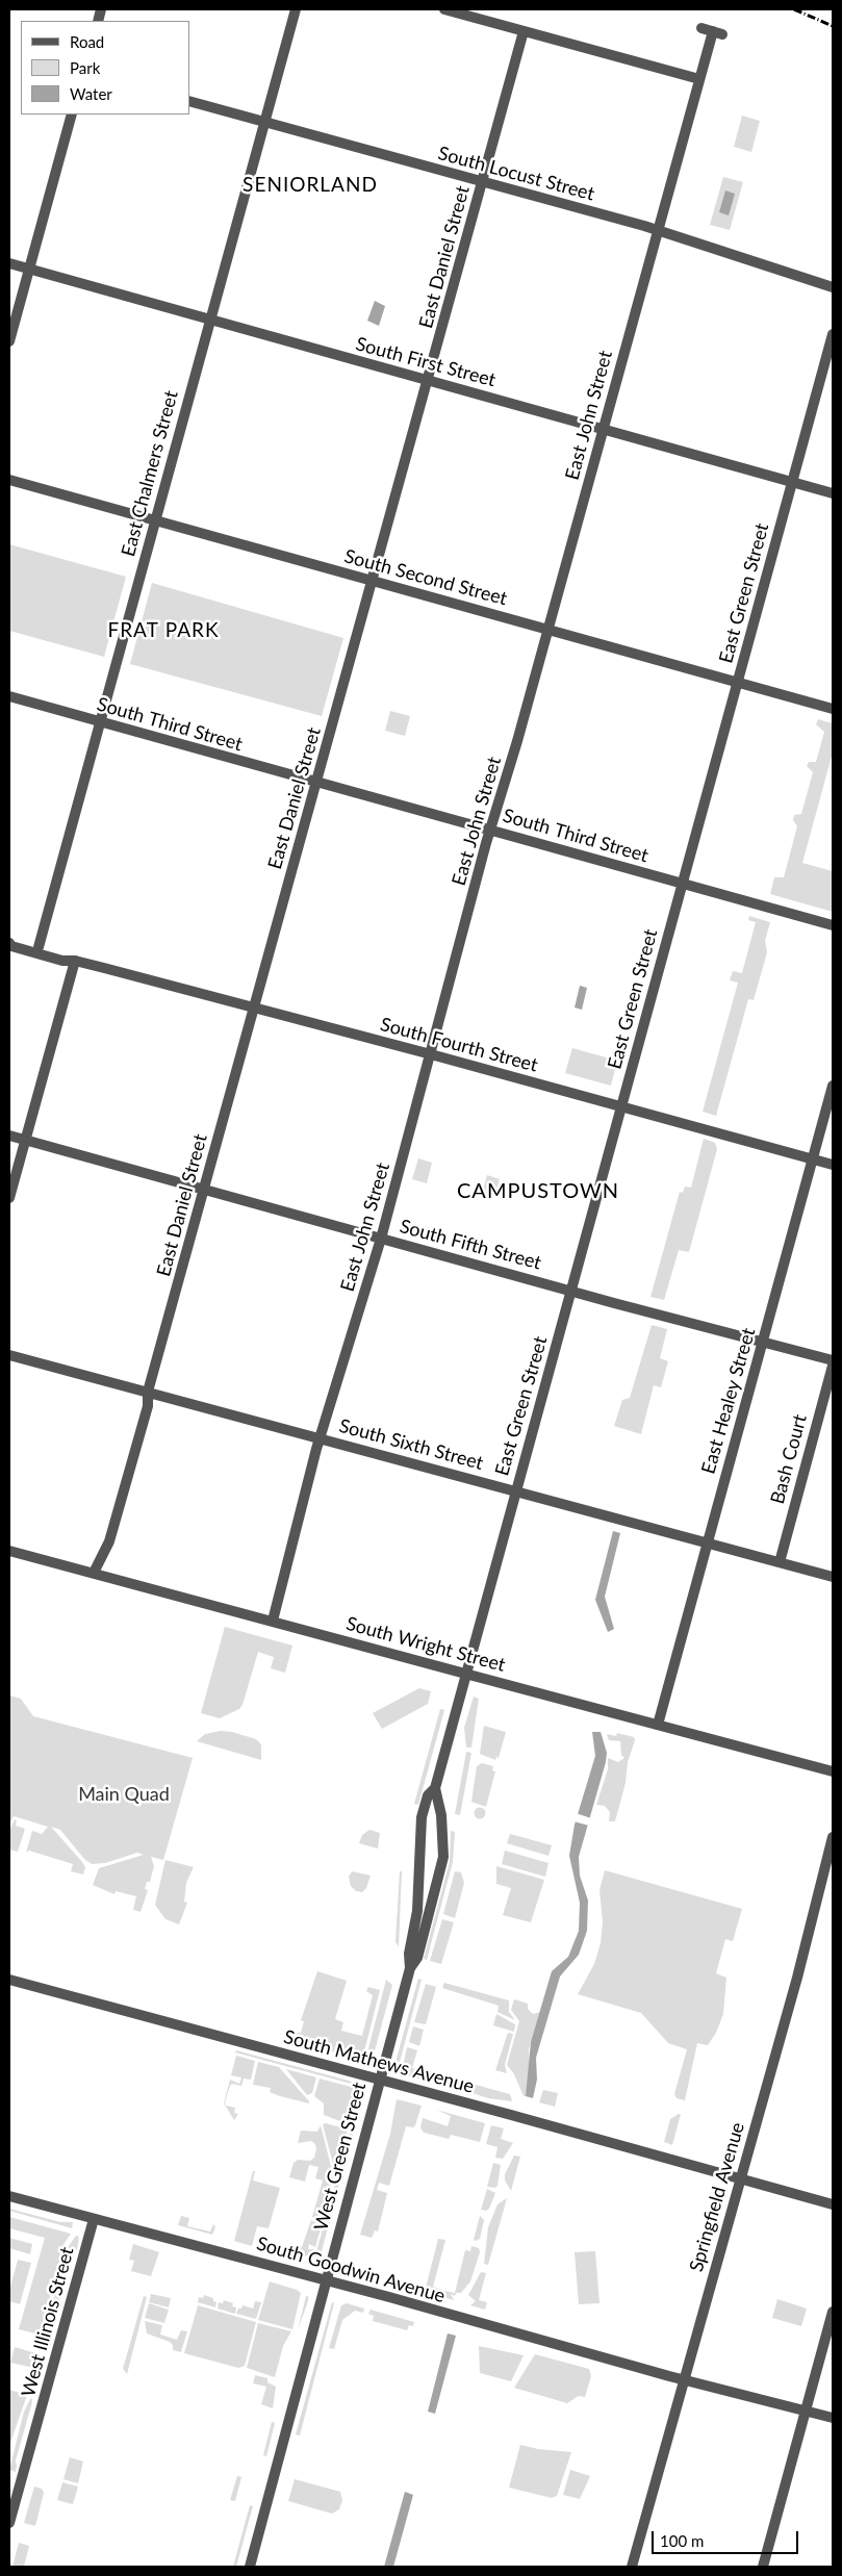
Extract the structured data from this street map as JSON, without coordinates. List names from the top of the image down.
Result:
{
  "streets": {
    "street": [
      "South Locust Street",
      "East Daniel Street",
      "South First Street",
      "East John Street",
      "East Chalmers Street",
      "South Second Street",
      "East Green Street",
      "South Third Street",
      "South Fourth Street",
      "South Fifth Street",
      "East Healey Street",
      "South Sixth Street",
      "Bash Court",
      "South Wright Street",
      "South Mathews Avenue",
      "West Green Street",
      "Springfield Avenue",
      "South Goodwin Avenue",
      "West Illinois Street"
    ]
  },
  "crossings": [
    ["South Locust Street", "East Daniel Street"],
    ["South Locust Street", "East John Street"],
    ["South Locust Street", "East Chalmers Street"],
    ["East Daniel Street", "South First Street"],
    ["East Daniel Street", "South Second Street"],
    ["East Daniel Street", "South Third Street"],
    ["East Daniel Street", "South Fourth Street"],
    ["East Daniel Street", "South Fifth Street"],
    ["East Daniel Street", "South Sixth Street"],
    ["East Daniel Street", "South Wright Street"],
    ["South First Street", "East John Street"],
    ["South First Street", "East Chalmers Street"],
    ["South First Street", "East Green Street"],
    ["East John Street", "South Second Street"],
    ["East John Street", "South Third Street"],
    ["East John Street", "South Fourth Street"],
    ["East John Street", "South Fifth Street"],
    ["East John Street", "South Sixth Street"],
    ["East John Street", "South Wright Street"],
    ["East Chalmers Street", "South Second Street"],
    ["East Chalmers Street", "South Third Street"],
    ["East Chalmers Street", "South Fourth Street"],
    ["South Second Street", "East Green Street"],
    ["East Green Street", "South Third Street"],
    ["East Green Street", "South Fourth Street"],
    ["East Green Street", "South Fifth Street"],
    ["East Green Street", "South Sixth Street"],
    ["East Green Street", "South Wright Street"],
    ["East Green Street", "West Green Street"],
    ["South Fourth Street", "East Healey Street"],
    ["South Fifth Street", "East Healey Street"],
    ["East Healey Street", "South Sixth Street"],
    ["East Healey Street", "South Wright Street"],
    ["South Sixth Street", "Bash Court"],
    ["South Wright Street", "West Green Street"],
    ["South Mathews Avenue", "West Green Street"],
    ["South Mathews Avenue", "Springfield Avenue"],
    ["West Green Street", "South Goodwin Avenue"],
    ["Springfield Avenue", "South Goodwin Avenue"],
    ["South Goodwin Avenue", "West Illinois Street"]
  ],
  "districts": ["SENIORLAND", "FRAT PARK", "CAMPUSTOWN"],
  "parks": ["Main Quad"],
  "legend": ["Road", "Park", "Water"],
  "scale_bar": "100 m"
}
